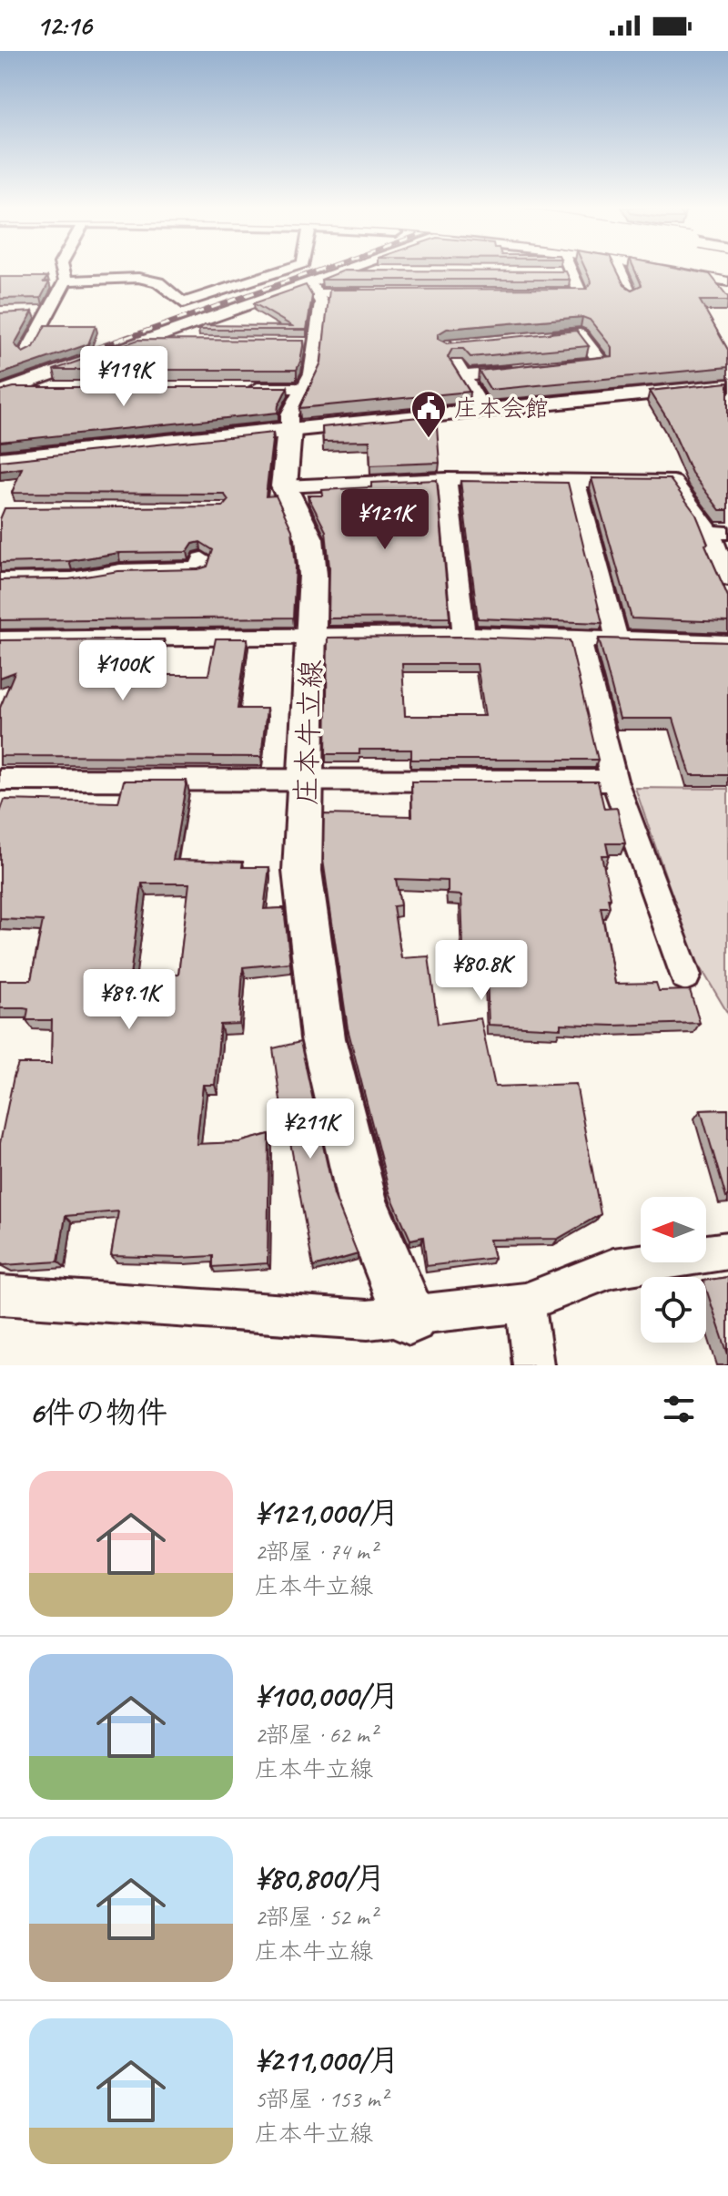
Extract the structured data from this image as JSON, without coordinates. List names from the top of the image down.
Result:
{
  "streets": {
    "main road": ["庄本牛立線"]
  },
  "places": {
    "public building": ["庄本会館"]
  },
  "north": "left",
  "page": {
    "status": "12:16",
    "price": [
      "¥119K",
      "¥121K",
      "¥100K",
      "¥80.8K",
      "¥89.1K",
      "¥211K"
    ],
    "heading": "6件の物件",
    "list": [
      {
        "name": "¥121,000/月",
        "note": "2部屋 · 74 m² · 庄本牛立線"
      },
      {
        "name": "¥100,000/月",
        "note": "2部屋 · 62 m² · 庄本牛立線"
      },
      {
        "name": "¥80,800/月",
        "note": "2部屋 · 52 m² · 庄本牛立線"
      },
      {
        "name": "¥211,000/月",
        "note": "5部屋 · 153 m² · 庄本牛立線"
      }
    ]
  }
}
